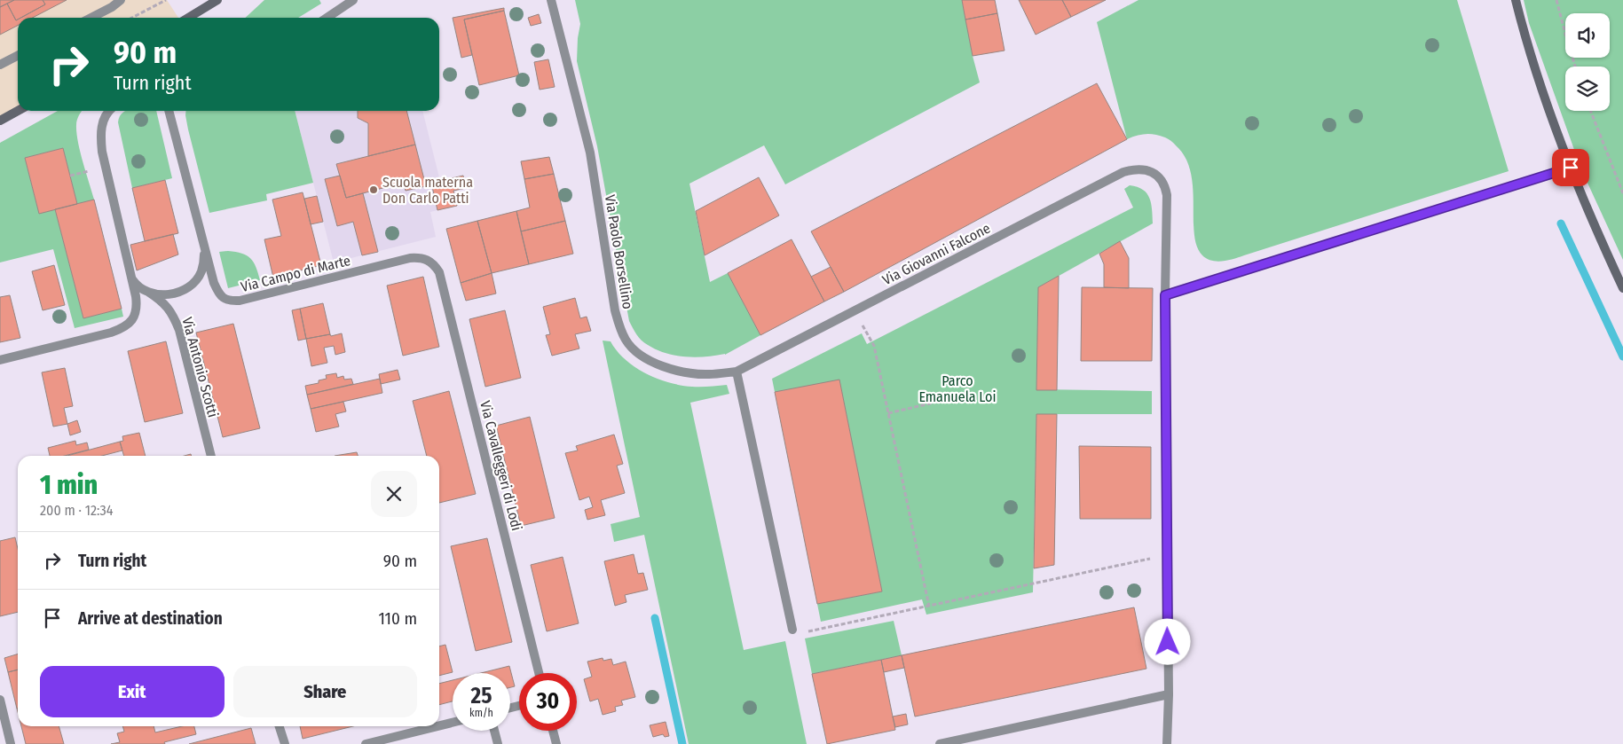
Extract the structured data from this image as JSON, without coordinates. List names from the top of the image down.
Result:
{
  "streets": {
    "street": [
      "Via Paolo Borsellino",
      "Via Giovanni Falcone",
      "Via Campo di Marte",
      "Via Antonio Scotti",
      "Via Cavalleggeri di Lodi"
    ]
  },
  "crossings": [
    ["Via Paolo Borsellino", "Via Giovanni Falcone"],
    ["Via Campo di Marte", "Via Antonio Scotti"],
    ["Via Campo di Marte", "Via Cavalleggeri di Lodi"]
  ],
  "parks": ["Parco Emanuela Loi"],
  "places": ["Scuola materna Don Carlo Patti"],
  "page": {
    "turn": ["90 m", "Turn right"],
    "heading": ["1 min", "200 m · 12:34"],
    "list": [
      {
        "name": "Turn right",
        "value": "90 m"
      },
      {
        "name": "Arrive at destination",
        "value": "110 m"
      }
    ],
    "buttons": ["Exit", "Share"],
    "speed": "25 km/h",
    "limit": "30"
  }
}
